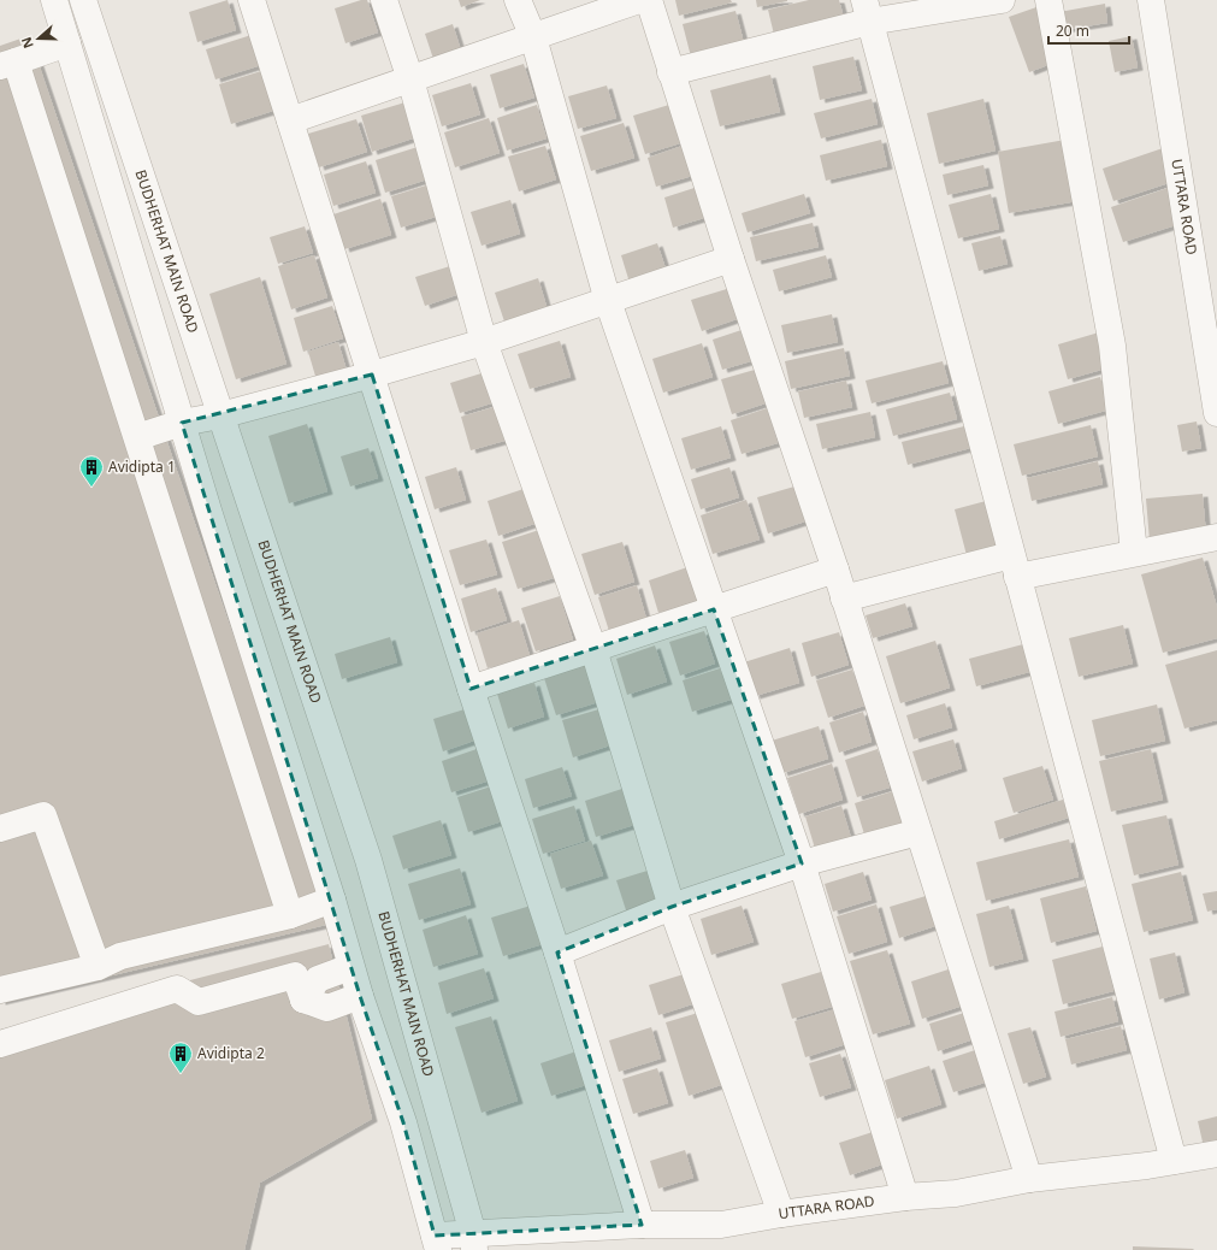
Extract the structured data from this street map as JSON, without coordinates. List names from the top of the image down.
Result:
{
  "streets": {
    "street": ["UTTARA ROAD", "BUDHERHAT MAIN ROAD"]
  },
  "crossings": [
    ["UTTARA ROAD", "BUDHERHAT MAIN ROAD"]
  ],
  "places": {
    "building": ["Avidipta 1", "Avidipta 2"]
  },
  "scale_bar": "20 m",
  "north": "left"
}
